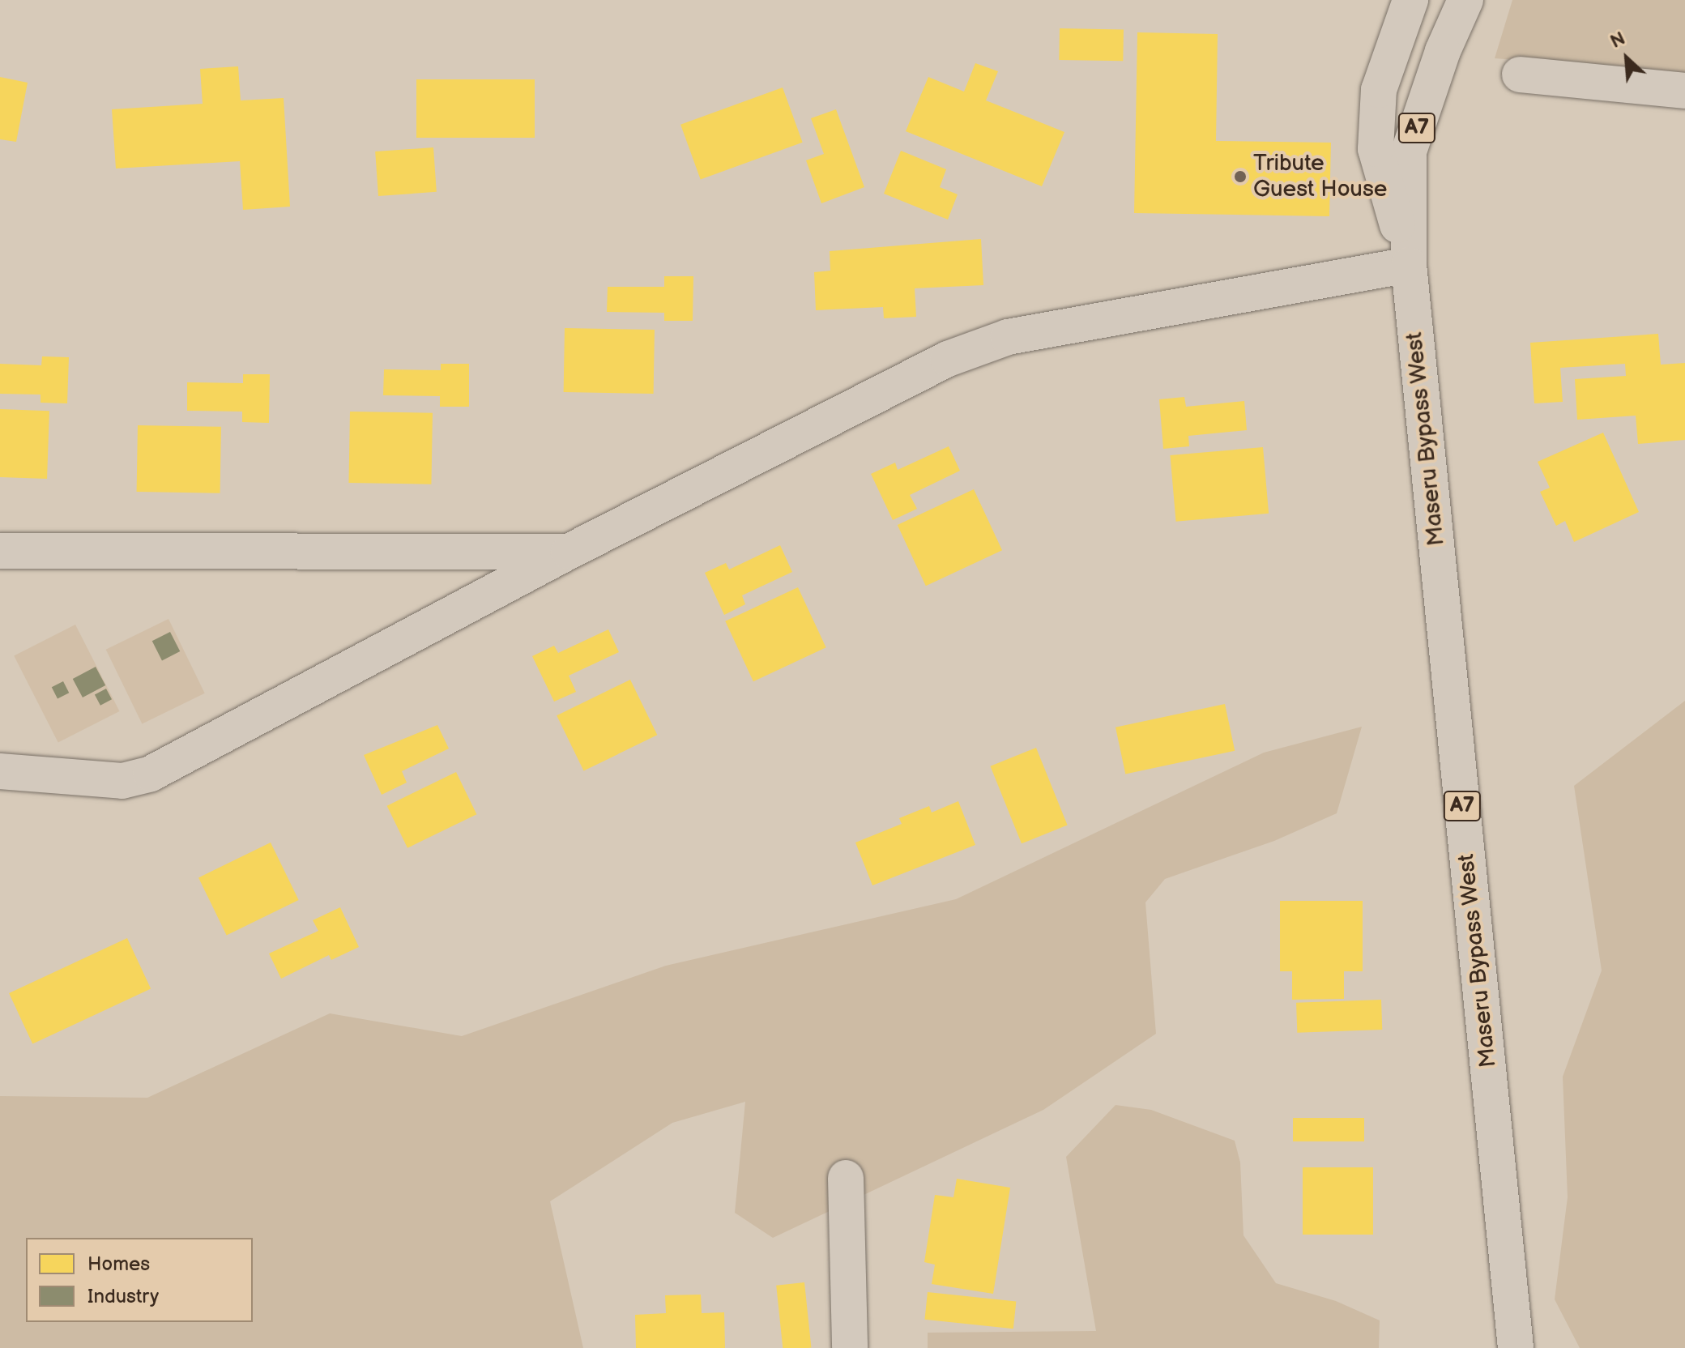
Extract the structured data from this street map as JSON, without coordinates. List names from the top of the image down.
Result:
{
  "streets": {
    "street": ["A7", "Maseru Bypass West"]
  },
  "places": ["Tribute Guest House"],
  "legend": ["Homes", "Industry"],
  "north": "top left"
}
